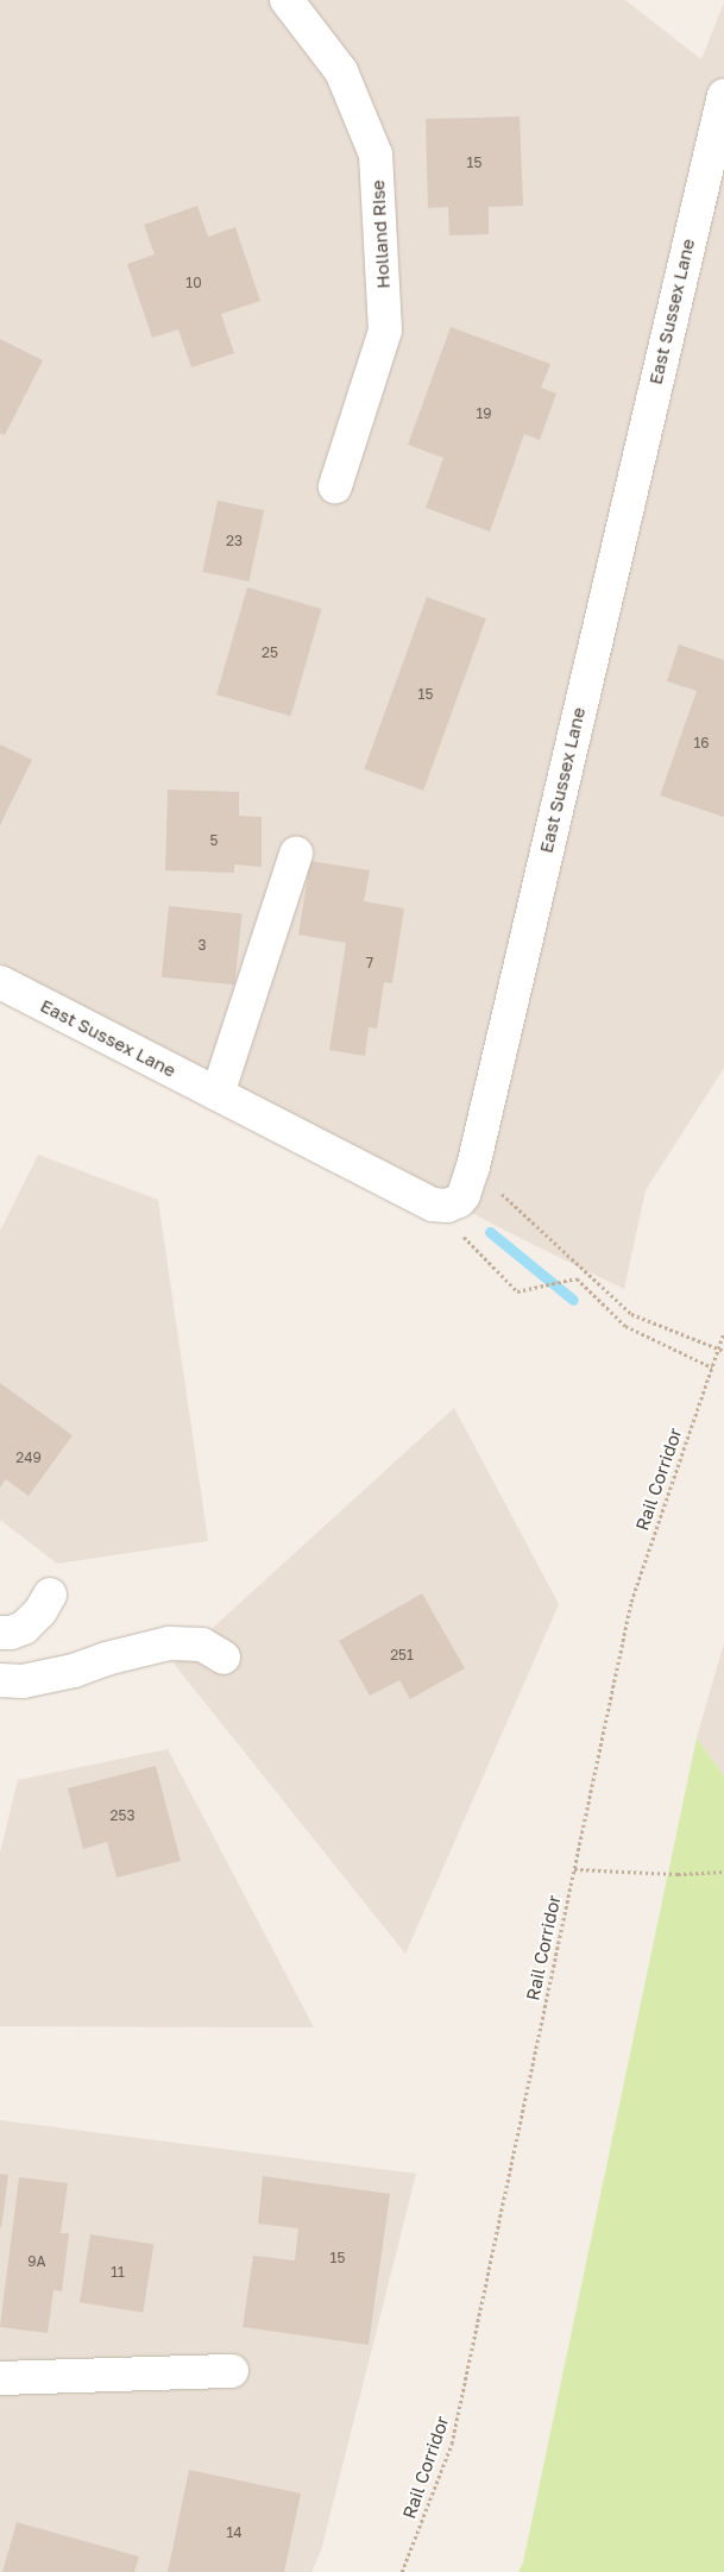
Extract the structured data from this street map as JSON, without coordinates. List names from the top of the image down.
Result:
{
  "streets": {
    "street": ["Holland Rise", "East Sussex Lane"],
    "path": ["Rail Corridor"]
  },
  "house_numbers": [
    "15",
    "10",
    "19",
    "23",
    "25",
    "15",
    "16",
    "5",
    "3",
    "7",
    "249",
    "251",
    "253",
    "15",
    "9A",
    "11",
    "14"
  ]
}
